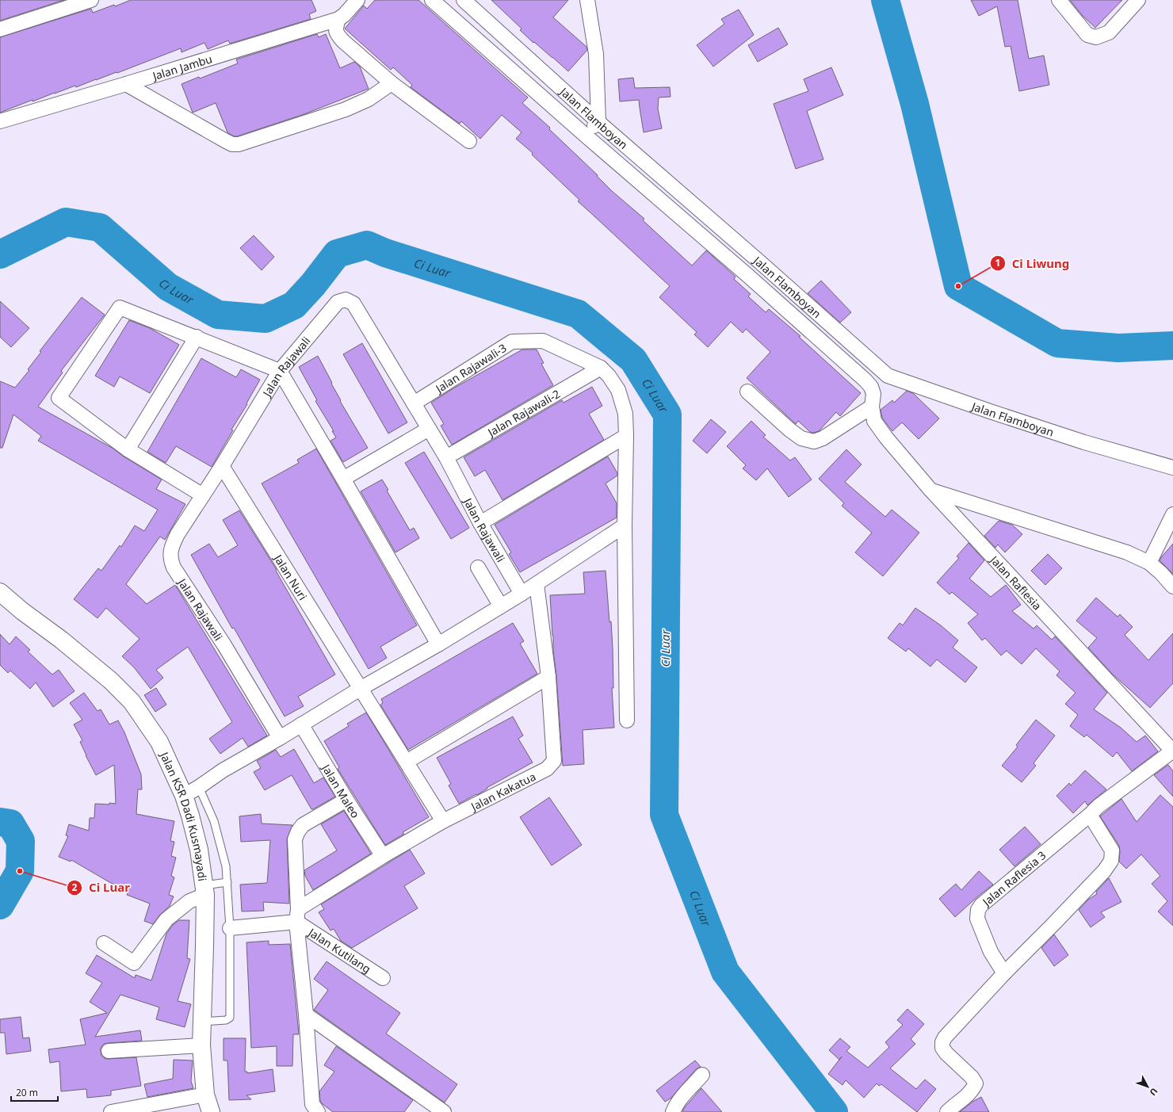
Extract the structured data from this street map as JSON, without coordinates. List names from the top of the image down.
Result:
{
  "streets": {
    "main road": ["Jalan KSR Dadi Kusmayadi"],
    "street": [
      "Jalan Jambu",
      "Jalan Flamboyan",
      "Jalan Rajawali",
      "Jalan Rajawali-3",
      "Jalan Rajawali-2",
      "Jalan Nuri",
      "Jalan Raflesia",
      "Jalan Maleo",
      "Jalan Kakatua",
      "Jalan Raflesia 3",
      "Jalan Kutilang"
    ]
  },
  "crossings": [
    ["Jalan Rajawali", "Jalan Rajawali-3"],
    ["Jalan Rajawali", "Jalan Rajawali-2"],
    ["Jalan Rajawali", "Jalan Nuri"],
    ["Jalan Rajawali-3", "Jalan Rajawali-2"],
    ["Jalan Nuri", "Jalan Kakatua"],
    ["Jalan Raflesia", "Jalan Raflesia 3"],
    ["Jalan Maleo", "Jalan Kakatua"],
    ["Jalan Kakatua", "Jalan Kutilang"]
  ],
  "water": ["Ci Luar"],
  "places": ["Ci Liwung", "Ci Luar"],
  "scale_bar": "20 m",
  "north": "bottom right"
}
